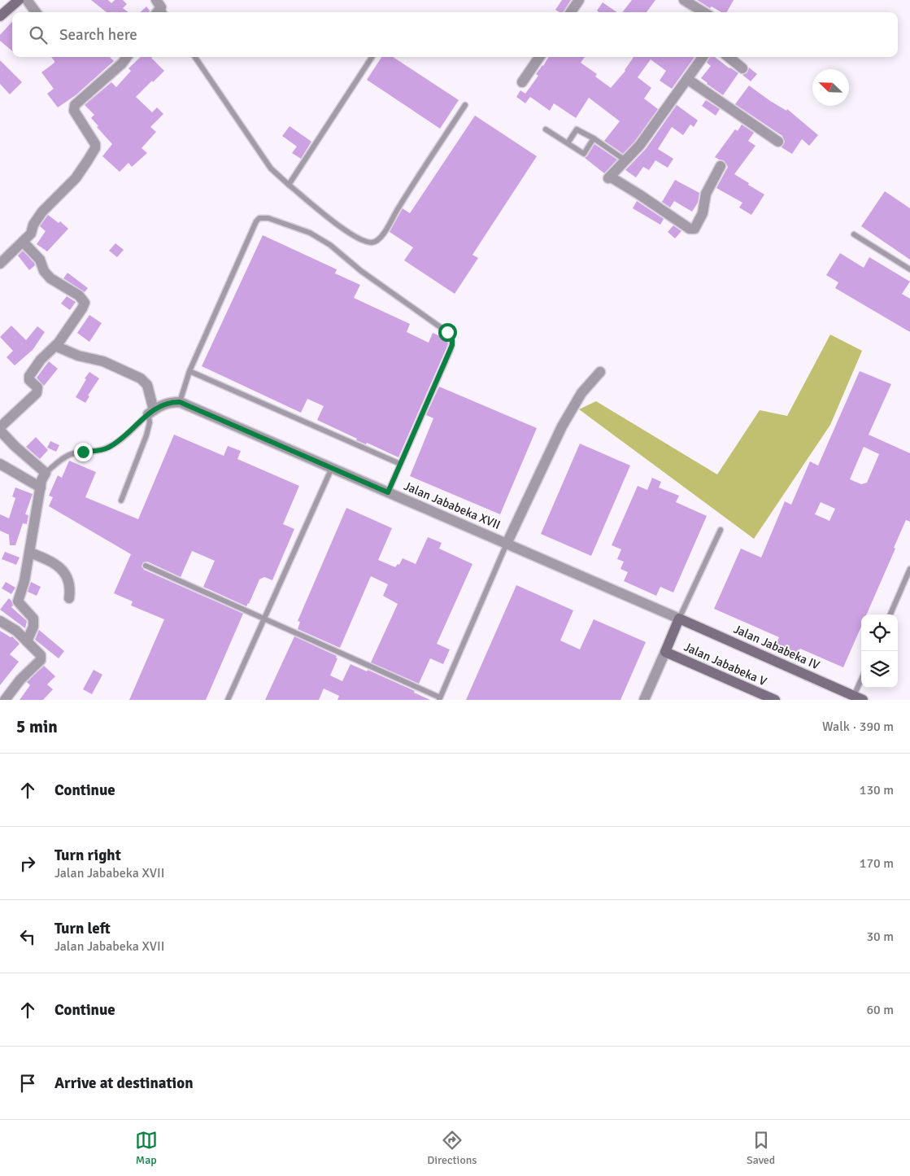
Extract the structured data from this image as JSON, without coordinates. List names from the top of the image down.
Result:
{
  "streets": {
    "street": ["Jalan Jababeka XVII", "Jalan Jababeka IV", "Jalan Jababeka V"]
  },
  "crossings": [
    ["Jalan Jababeka XVII", "Jalan Jababeka IV"]
  ],
  "north": "top left",
  "page": {
    "search": "Search here",
    "heading": ["5 min", "Walk · 390 m"],
    "list": [
      ["Continue", "130 m"],
      ["Turn right", "Jalan Jababeka XVII", "170 m"],
      ["Turn left", "Jalan Jababeka XVII", "30 m"],
      ["Continue", "60 m"],
      "Arrive at destination"
    ],
    "nav": ["Map", "Directions", "Saved"]
  }
}
